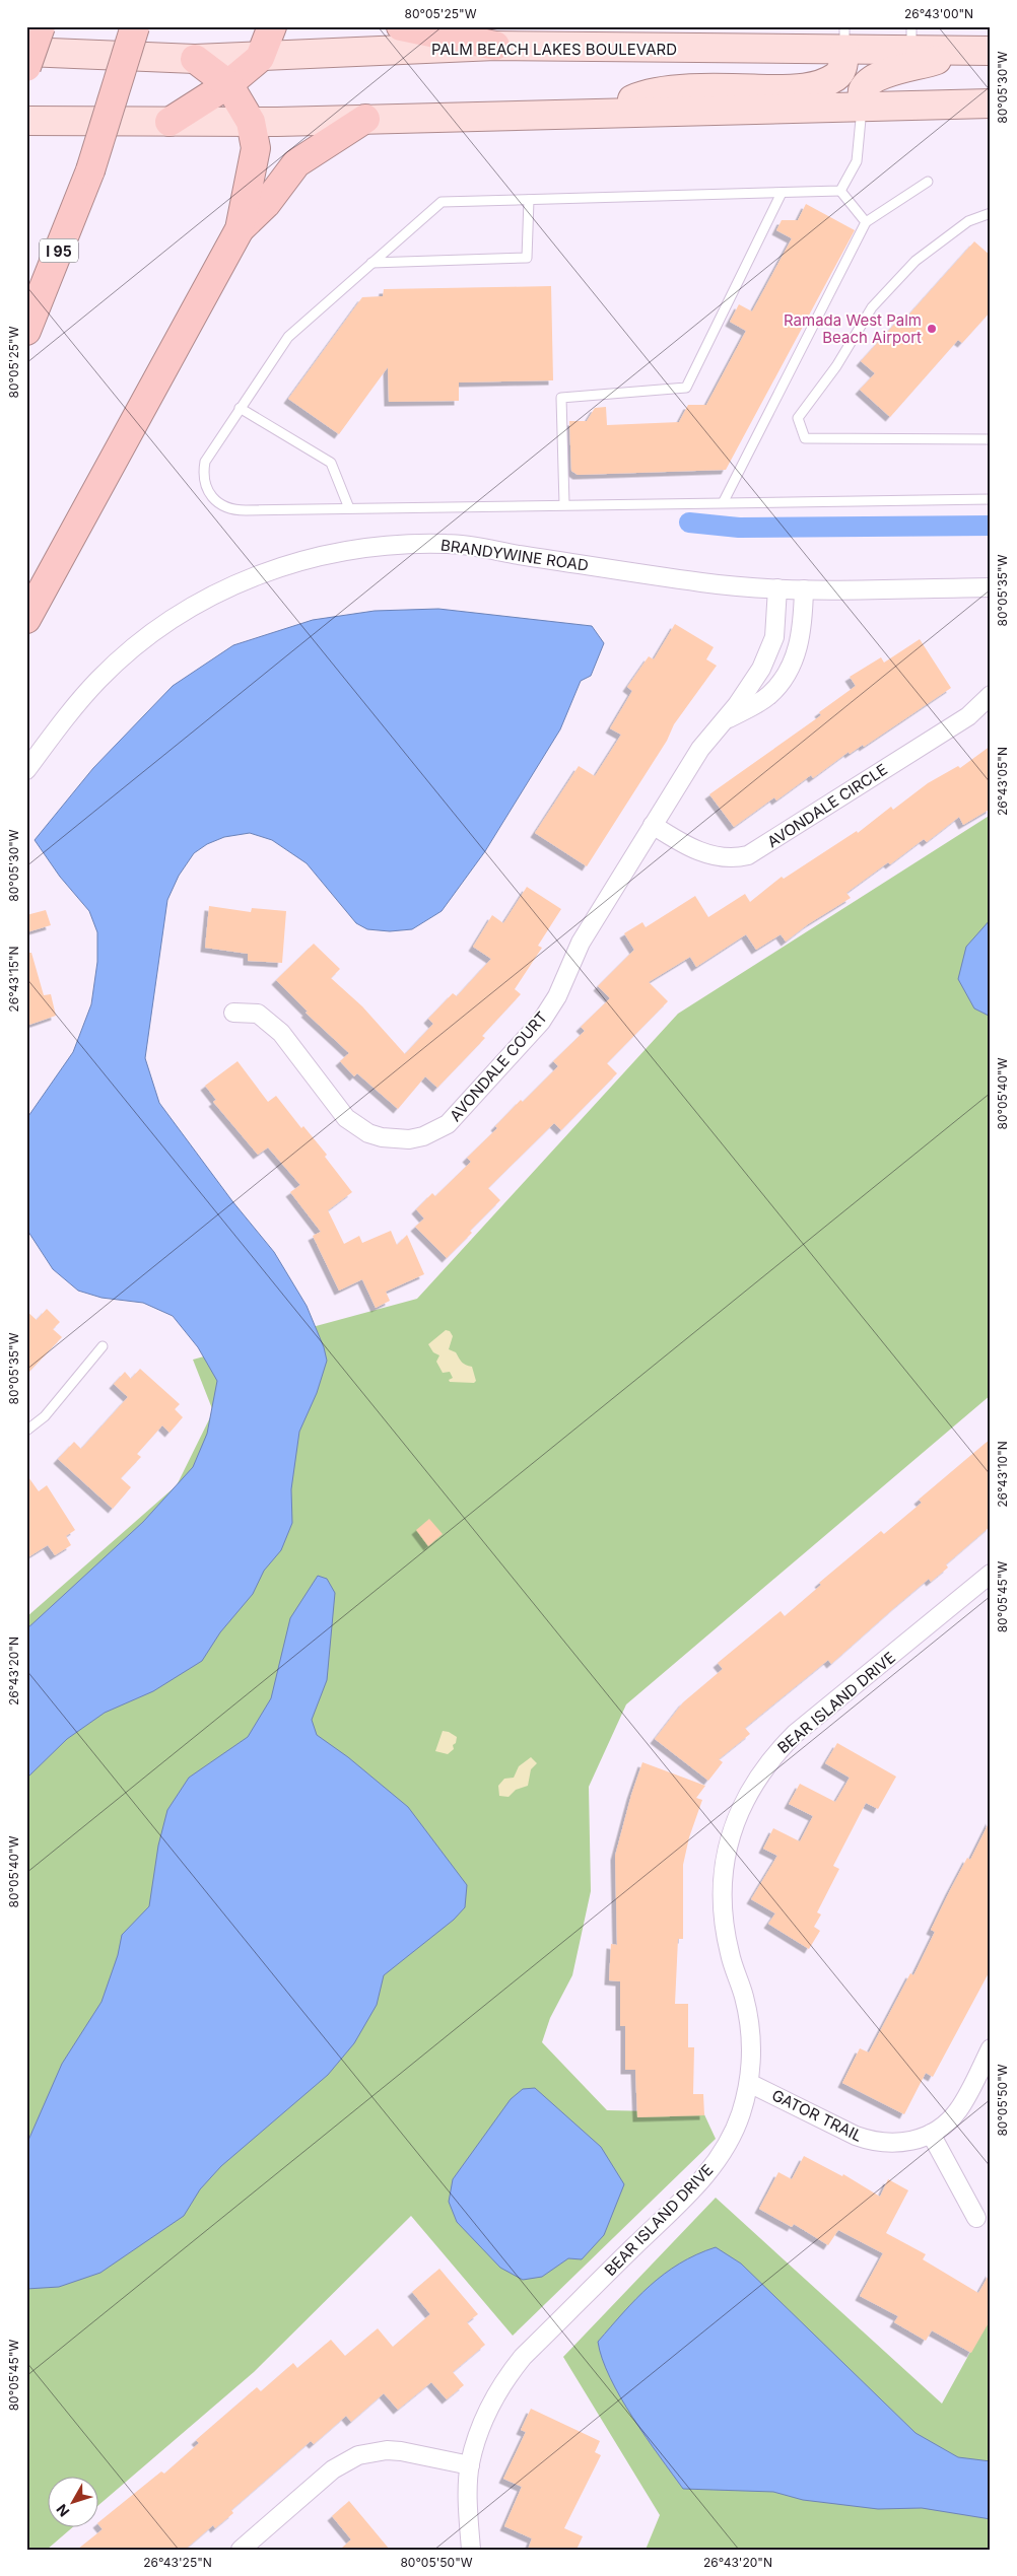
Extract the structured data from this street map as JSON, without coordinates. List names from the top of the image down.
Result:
{
  "streets": {
    "highway": ["I 95"],
    "main road": ["PALM BEACH LAKES BOULEVARD"],
    "street": [
      "BRANDYWINE ROAD",
      "AVONDALE CIRCLE",
      "AVONDALE COURT",
      "BEAR ISLAND DRIVE",
      "GATOR TRAIL"
    ]
  },
  "crossings": [
    ["BRANDYWINE ROAD", "AVONDALE COURT"],
    ["AVONDALE CIRCLE", "AVONDALE COURT"],
    ["BEAR ISLAND DRIVE", "GATOR TRAIL"]
  ],
  "places": ["Ramada West Palm Beach Airport"],
  "north": "bottom left",
  "coordinates": [
    "80°05'25\"W",
    "26°43'00\"N",
    "80°05'30\"W",
    "80°05'35\"W",
    "26°43'05\"N",
    "26°43'15\"N",
    "80°05'40\"W",
    "26°43'10\"N",
    "80°05'45\"W",
    "26°43'20\"N",
    "80°05'50\"W",
    "26°43'25\"N"
  ]
}
